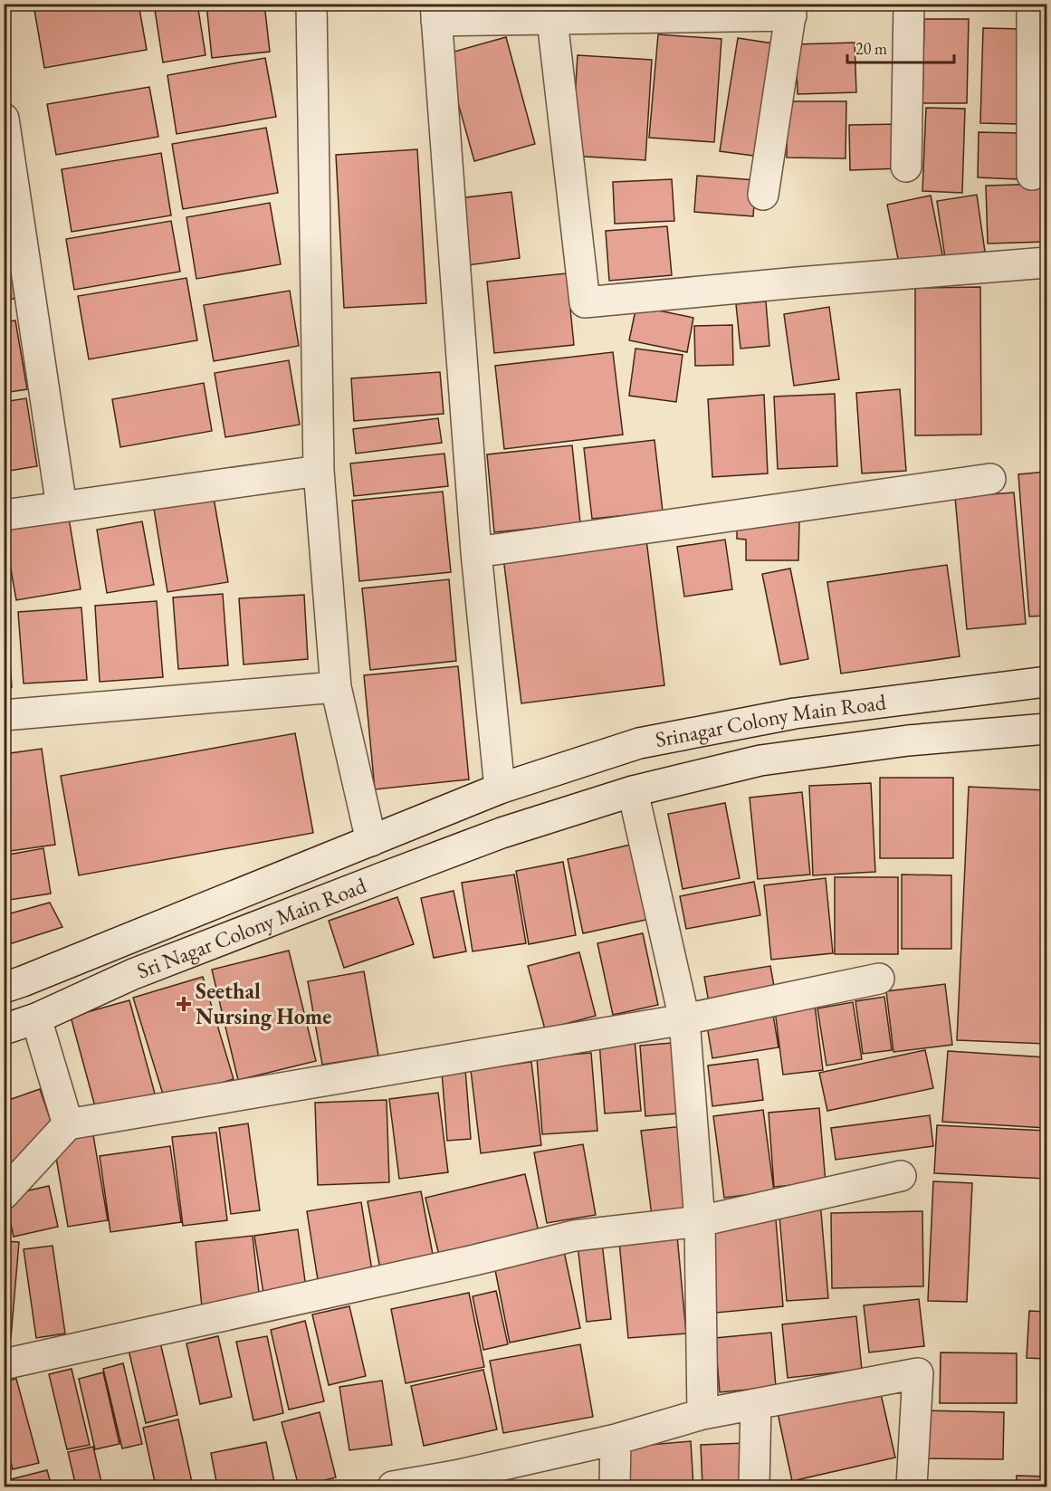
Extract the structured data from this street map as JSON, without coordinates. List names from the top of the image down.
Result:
{
  "streets": {
    "street": ["Srinagar Colony Main Road", "Sri Nagar Colony Main Road"]
  },
  "crossings": [
    ["Srinagar Colony Main Road", "Sri Nagar Colony Main Road"]
  ],
  "places": {
    "health": ["Seethal Nursing Home"]
  },
  "scale_bar": "20 m"
}
